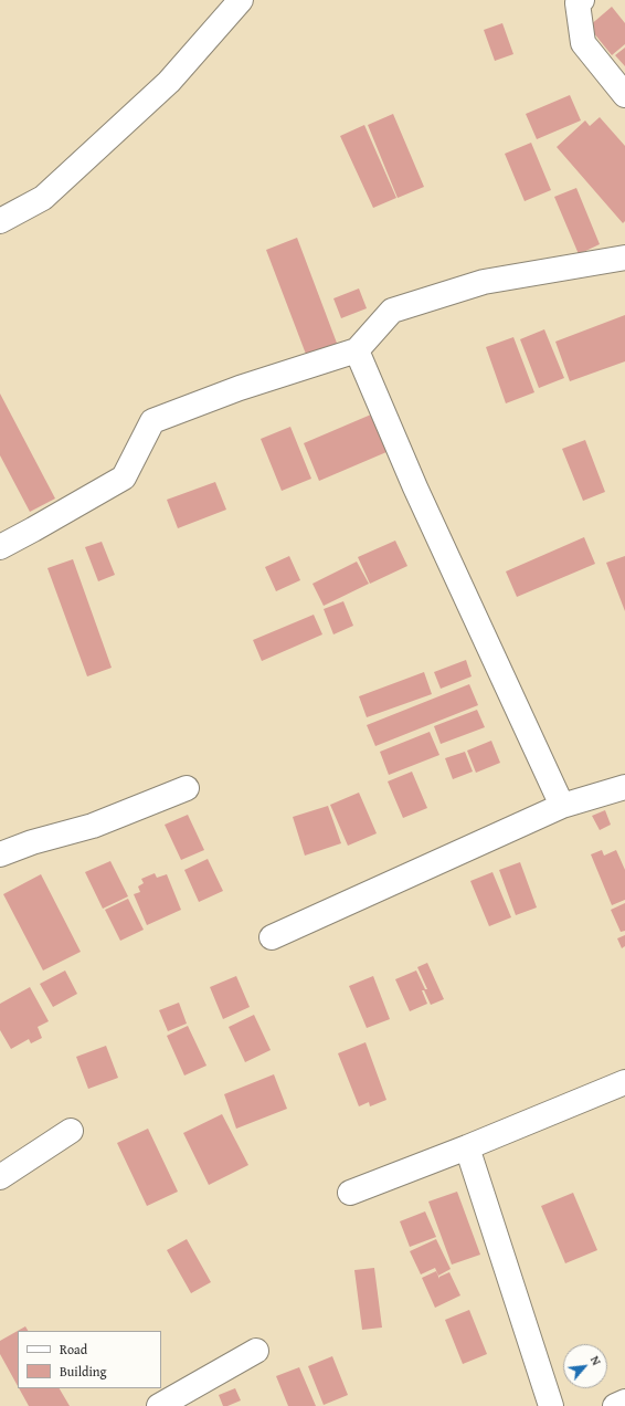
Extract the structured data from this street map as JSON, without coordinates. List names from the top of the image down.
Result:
{
  "legend": ["Road", "Building"],
  "north": "top right"
}
